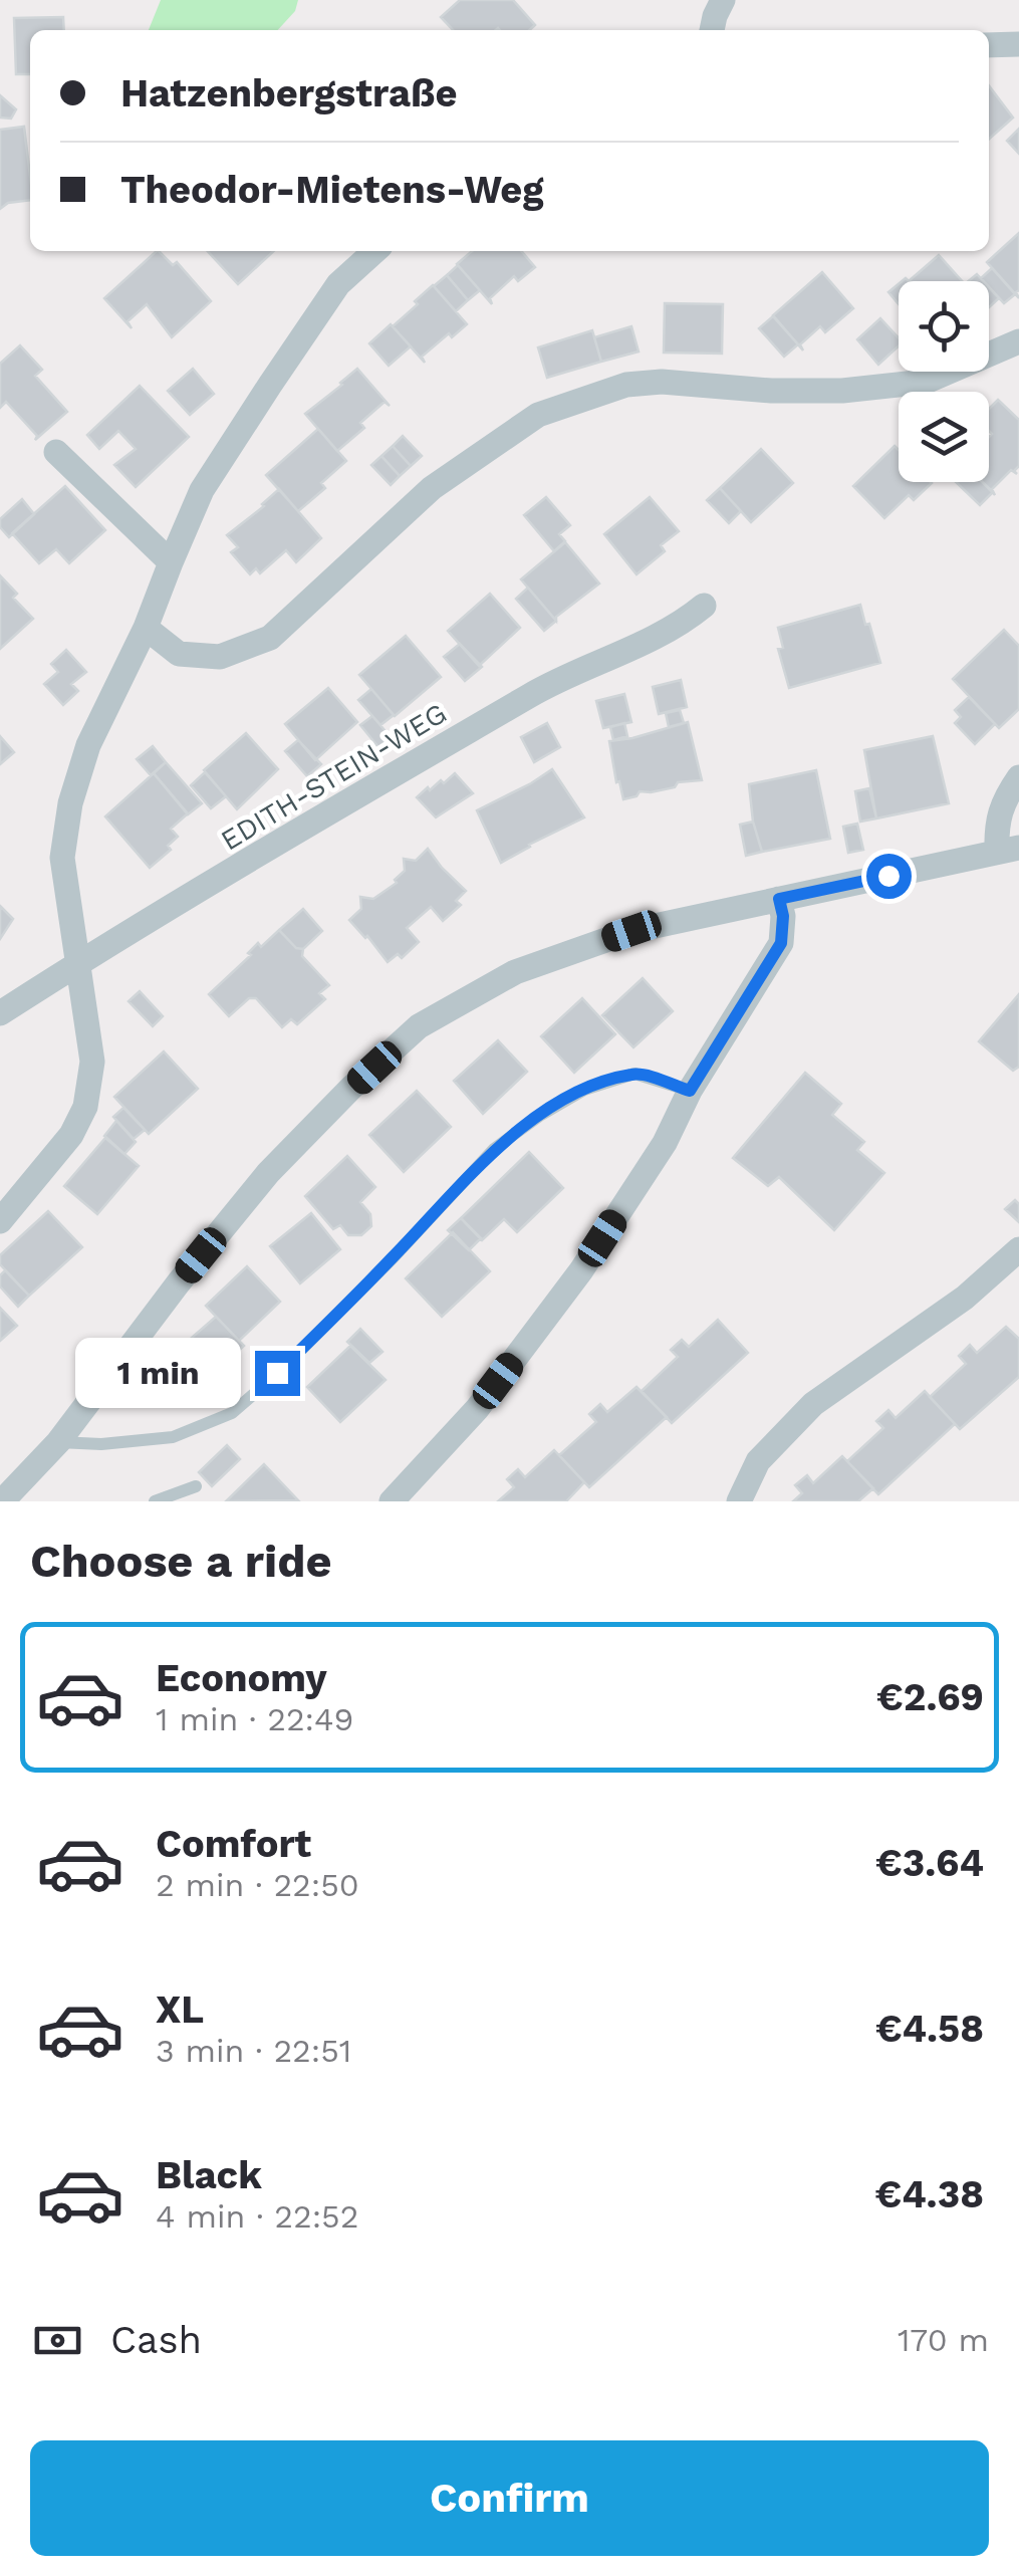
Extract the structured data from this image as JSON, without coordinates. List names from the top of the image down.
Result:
{
  "streets": {
    "street": ["EDITH-STEIN-WEG"]
  },
  "page": {
    "banner": ["Hatzenbergstraße", "Theodor-Mietens-Weg"],
    "bubble": "1 min",
    "heading": "Choose a ride",
    "list": [
      {
        "name": "Economy",
        "note": "1 min · 22:49",
        "value": "€2.69"
      },
      {
        "name": "Comfort",
        "note": "2 min · 22:50",
        "value": "€3.64"
      },
      {
        "name": "XL",
        "note": "3 min · 22:51",
        "value": "€4.58"
      },
      {
        "name": "Black",
        "note": "4 min · 22:52",
        "value": "€4.38"
      }
    ],
    "pay": ["Cash", "170 m"],
    "buttons": "Confirm"
  }
}
